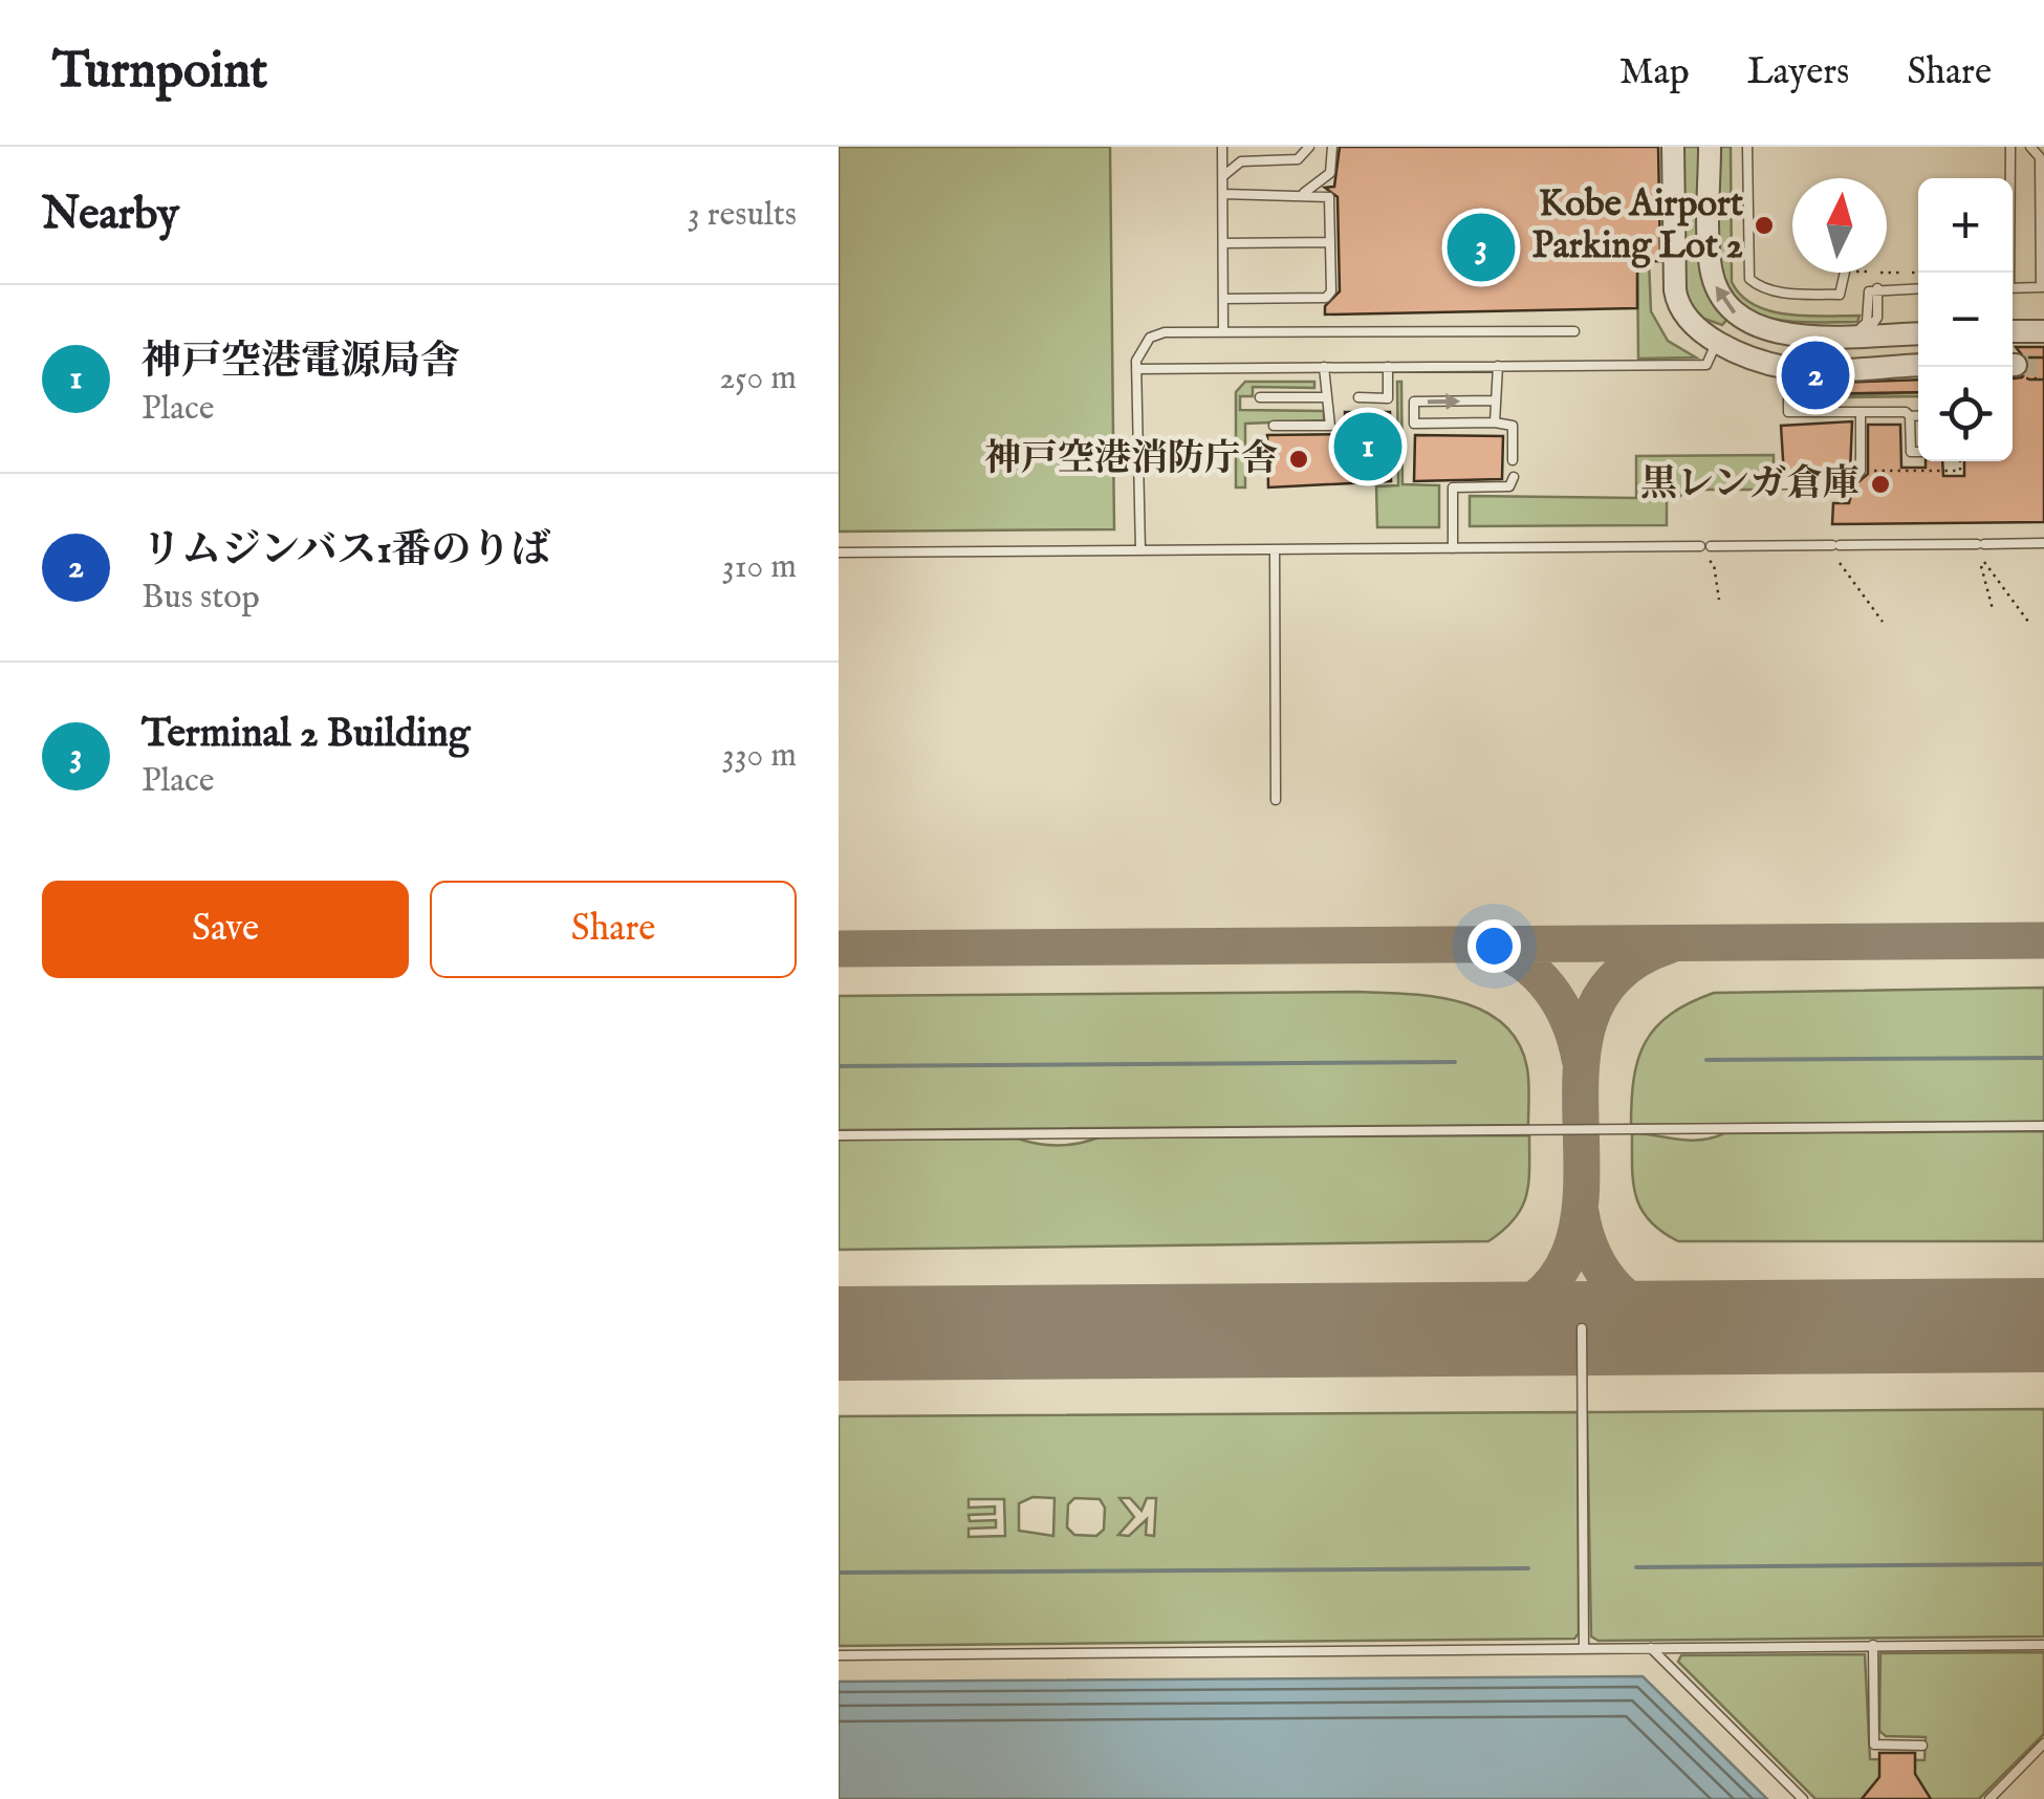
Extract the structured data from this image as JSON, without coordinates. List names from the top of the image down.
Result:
{
  "places": ["Kobe Airport Parking Lot 2", "神戸空港消防庁舎", "黒レンガ倉庫"],
  "north": "top",
  "page": {
    "header": "Turnpoint",
    "nav": ["Map", "Layers", "Share"],
    "heading": ["Nearby", "3 results"],
    "map_buttons": ["+", "−"],
    "pins": ["3", "2", "1"],
    "list": [
      {
        "mark": "1",
        "name": "神戸空港電源局舎",
        "note": "Place",
        "value": "250 m"
      },
      {
        "mark": "2",
        "name": "リムジンバス1番のりば",
        "note": "Bus stop",
        "value": "310 m"
      },
      {
        "mark": "3",
        "name": "Terminal 2 Building",
        "note": "Place",
        "value": "330 m"
      }
    ],
    "buttons": ["Save", "Share"]
  }
}
